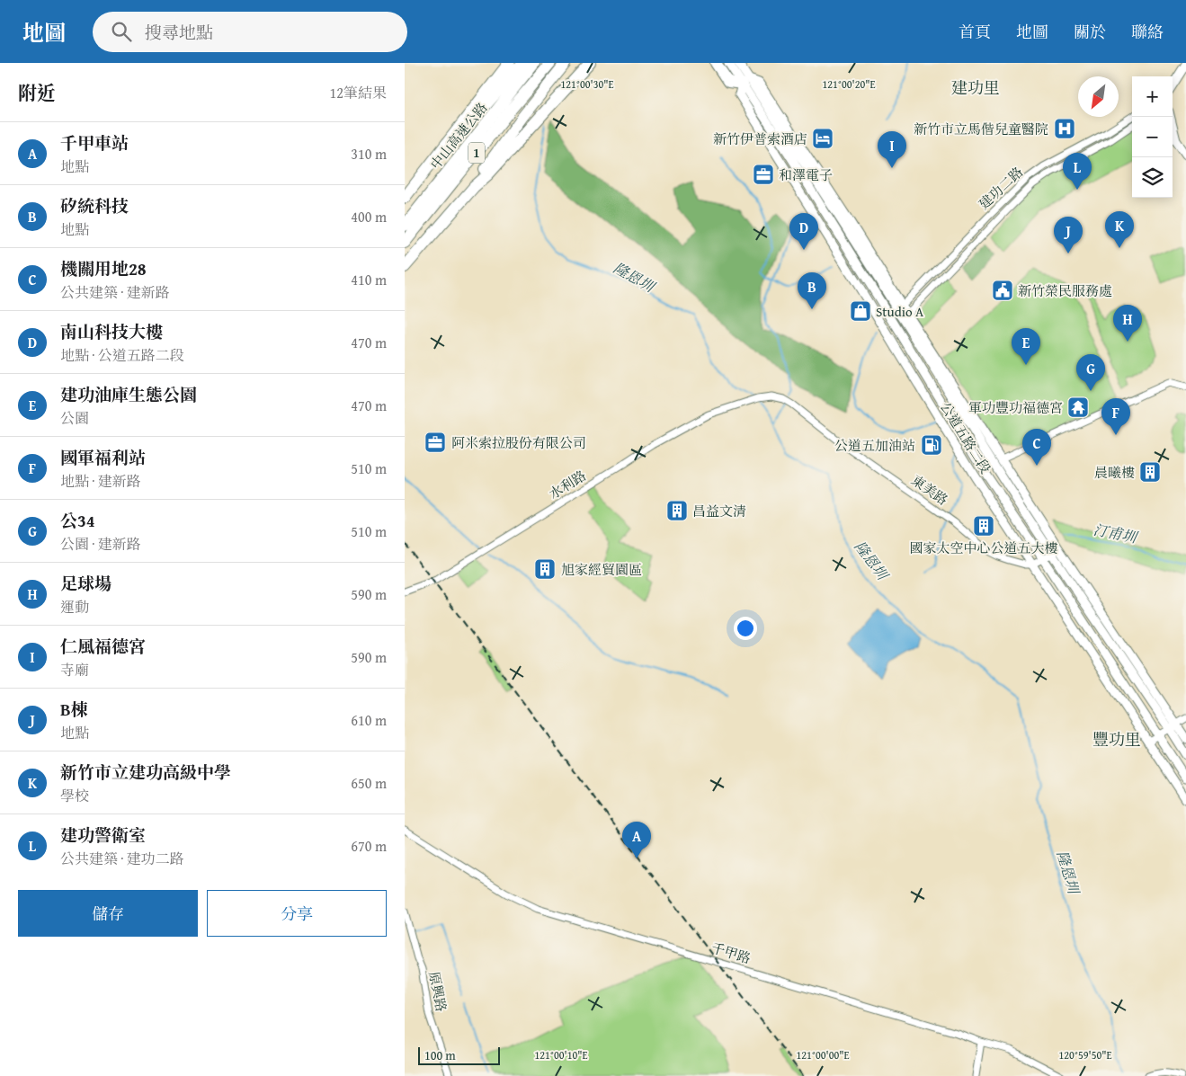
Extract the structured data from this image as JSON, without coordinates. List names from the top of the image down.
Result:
{
  "streets": {
    "highway": ["中山高速公路", "1"],
    "street": [
      "建功二路",
      "公道五路二段",
      "水利路",
      "東美路",
      "千甲路",
      "原興路"
    ]
  },
  "crossings": [
    ["建功二路", "公道五路二段"],
    ["公道五路二段", "東美路"],
    ["水利路", "東美路"]
  ],
  "districts": ["建功里", "豐功里"],
  "water": ["隆恩圳", "汀甫圳"],
  "places": {
    "hospital": ["新竹市立馬偕兒童醫院"],
    "hotel": ["新竹伊普索酒店"],
    "office": ["和澤電子", "阿米索拉股份有限公司"],
    "public building": ["新竹榮民服務處"],
    "shop": ["Studio A"],
    "temple": ["軍功豐功福德宮"],
    "fuel station": ["公道五加油站"],
    "building": [
      "晨曦樓",
      "昌益文清",
      "國家太空中心公道五大樓",
      "旭家經貿園區"
    ]
  },
  "scale_bar": "100 m",
  "north": "bottom left",
  "page": {
    "header": "地圖",
    "search": "搜尋地點",
    "nav": [
      "首頁",
      "地圖",
      "關於",
      "聯絡"
    ],
    "heading": ["附近", "12筆結果"],
    "map_buttons": ["+", "−"],
    "list": [
      {
        "mark": "A",
        "name": "千甲車站",
        "note": "地點",
        "value": "310 m"
      },
      {
        "mark": "B",
        "name": "矽統科技",
        "note": "地點",
        "value": "400 m"
      },
      {
        "mark": "C",
        "name": "機關用地28",
        "note": "公共建築 · 建新路",
        "value": "410 m"
      },
      {
        "mark": "D",
        "name": "南山科技大樓",
        "note": "地點 · 公道五路二段",
        "value": "470 m"
      },
      {
        "mark": "E",
        "name": "建功油庫生態公園",
        "note": "公園",
        "value": "470 m"
      },
      {
        "mark": "F",
        "name": "國軍福利站",
        "note": "地點 · 建新路",
        "value": "510 m"
      },
      {
        "mark": "G",
        "name": "公34",
        "note": "公園 · 建新路",
        "value": "510 m"
      },
      {
        "mark": "H",
        "name": "足球場",
        "note": "運動",
        "value": "590 m"
      },
      {
        "mark": "I",
        "name": "仁風福德宮",
        "note": "寺廟",
        "value": "590 m"
      },
      {
        "mark": "J",
        "name": "B棟",
        "note": "地點",
        "value": "610 m"
      },
      {
        "mark": "K",
        "name": "新竹市立建功高級中學",
        "note": "學校",
        "value": "650 m"
      },
      {
        "mark": "L",
        "name": "建功警衛室",
        "note": "公共建築 · 建功二路",
        "value": "670 m"
      }
    ],
    "pins": [
      "I",
      "L",
      "K",
      "D",
      "J",
      "B",
      "H",
      "E",
      "G",
      "F",
      "C",
      "A"
    ],
    "buttons": ["儲存", "分享"],
    "scale": "100 m"
  },
  "coordinates": [
    "121°00'30\"E",
    "121°00'20\"E",
    "121°00'10\"E",
    "121°00'00\"E",
    "120°59'50\"E"
  ]
}
